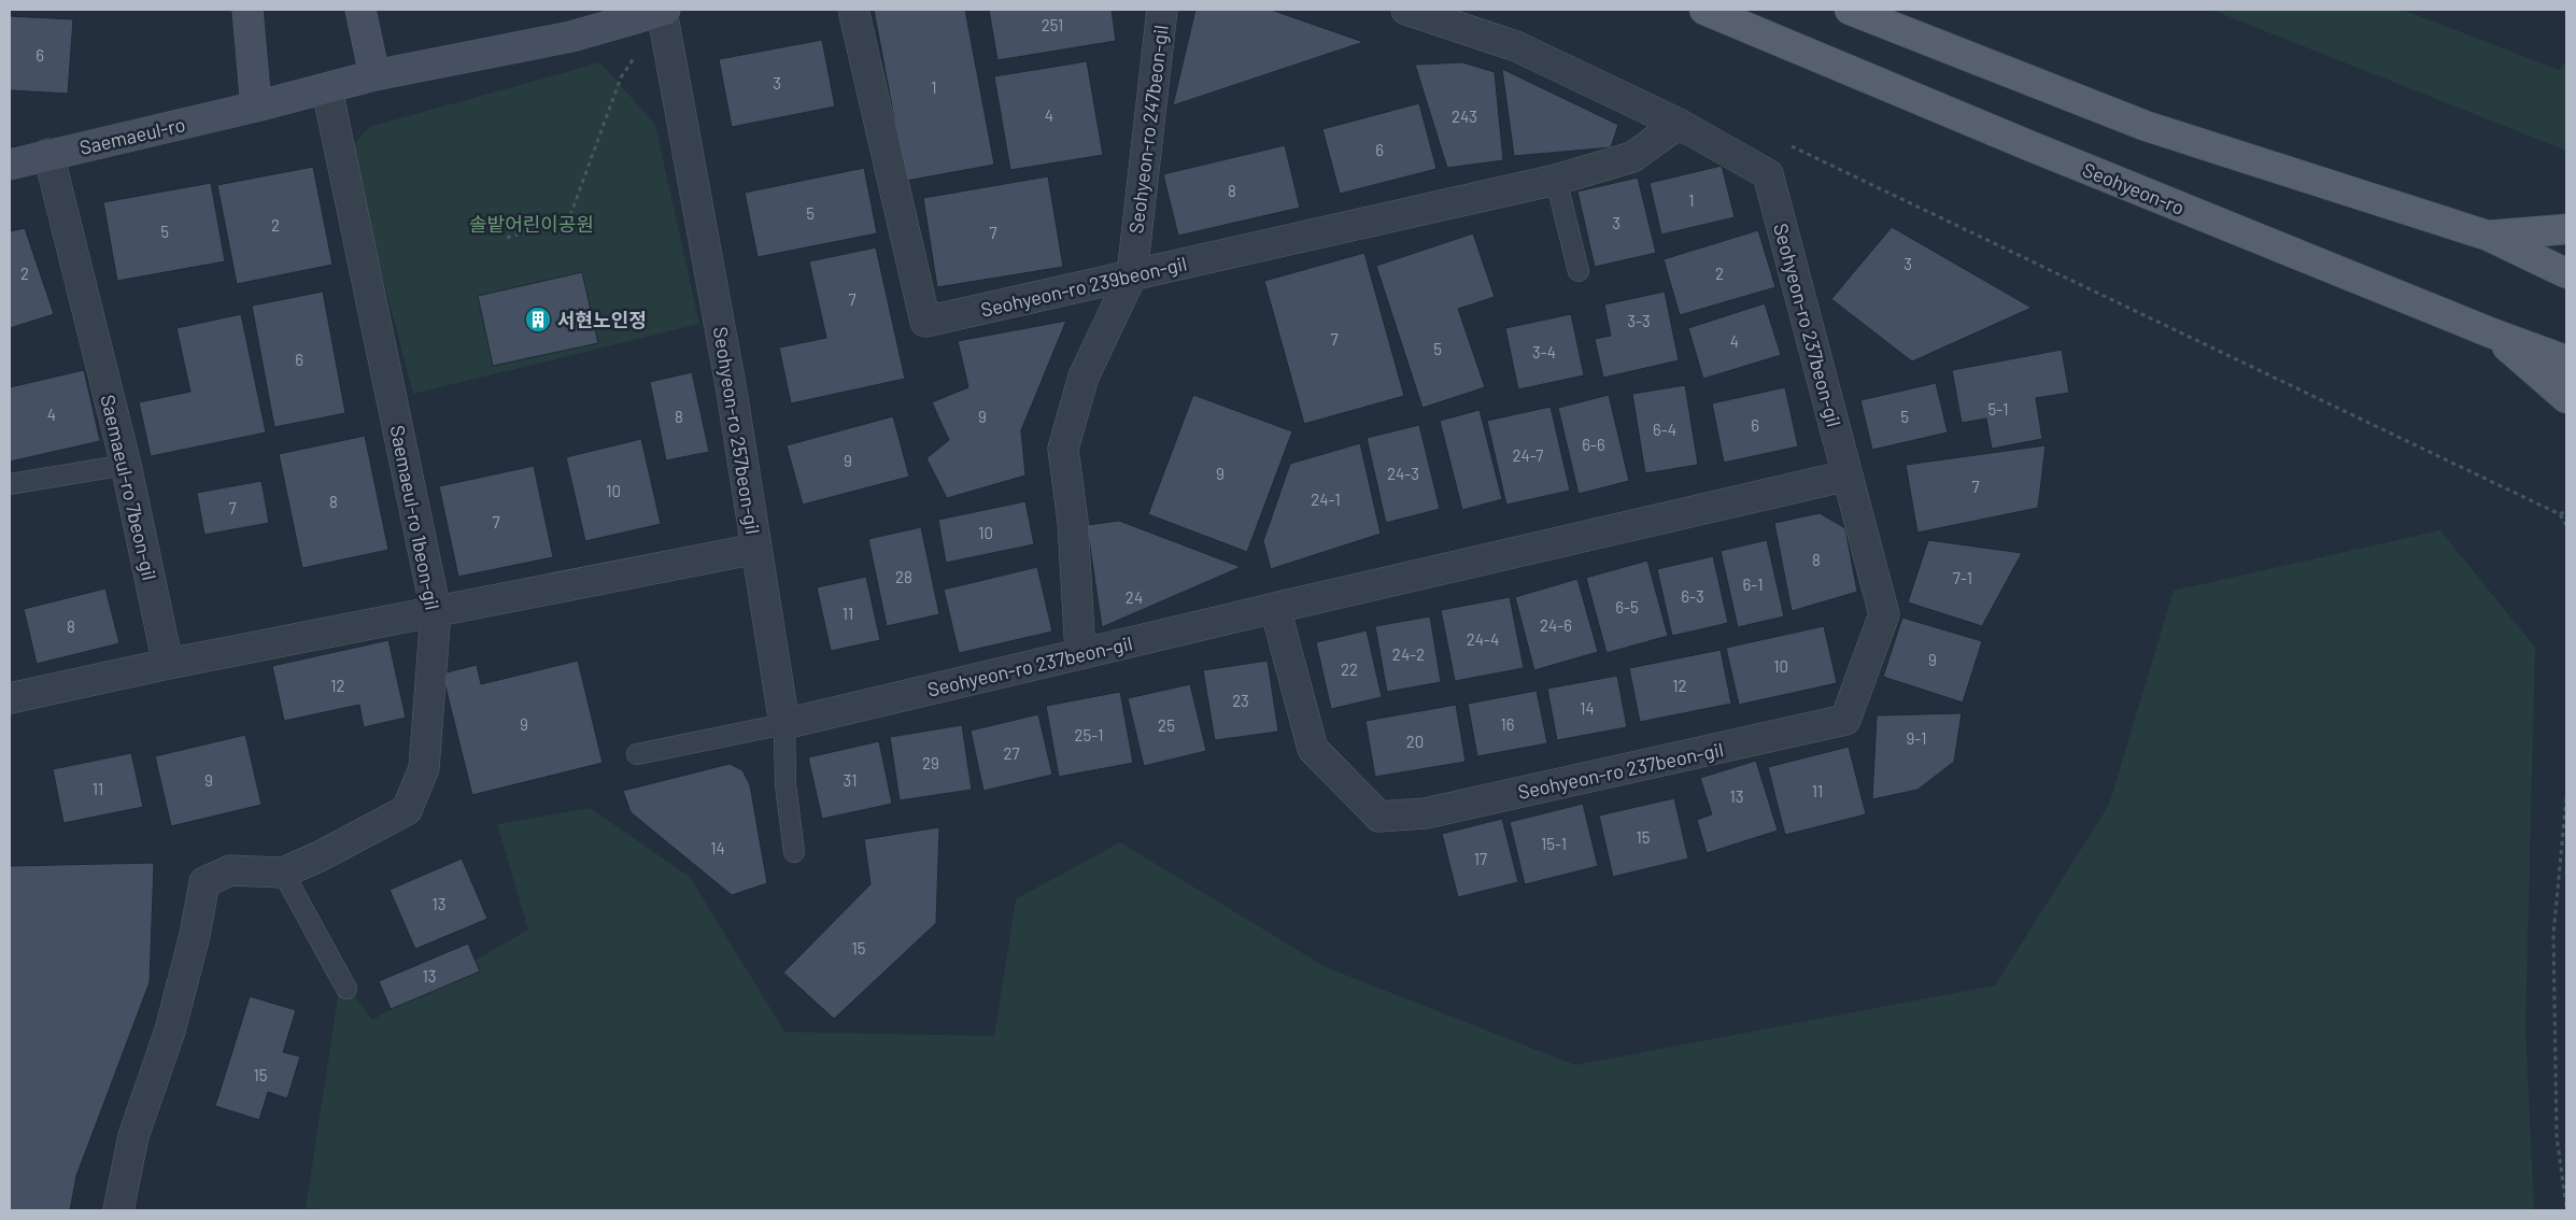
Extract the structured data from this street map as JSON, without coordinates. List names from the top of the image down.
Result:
{
  "streets": {
    "main road": ["Seohyeon-ro"],
    "street": [
      "Seohyeon-ro 247beon-gil",
      "Saemaeul-ro",
      "Seohyeon-ro 239beon-gil",
      "Seohyeon-ro 237beon-gil",
      "Seohyeon-ro 257beon-gil",
      "Saemaeul-ro 7beon-gil",
      "Saemaeul-ro 1beon-gil"
    ]
  },
  "crossings": [
    ["Seohyeon-ro 247beon-gil", "Seohyeon-ro 239beon-gil"],
    ["Seohyeon-ro 247beon-gil", "Seohyeon-ro 237beon-gil"],
    ["Saemaeul-ro", "Seohyeon-ro 257beon-gil"],
    ["Saemaeul-ro", "Saemaeul-ro 7beon-gil"],
    ["Saemaeul-ro", "Saemaeul-ro 1beon-gil"],
    ["Seohyeon-ro 239beon-gil", "Seohyeon-ro 237beon-gil"],
    ["Seohyeon-ro 237beon-gil", "Seohyeon-ro 257beon-gil"]
  ],
  "parks": ["솔밭어린이공원"],
  "places": {
    "building": ["서현노인정"]
  },
  "house_numbers": [
    "251",
    "6",
    "3",
    "1",
    "4",
    "243",
    "6",
    "8",
    "1",
    "5",
    "3",
    "2",
    "5",
    "7",
    "3",
    "2",
    "2",
    "7",
    "3-3",
    "7",
    "4",
    "5",
    "3-4",
    "6",
    "5-1",
    "4",
    "8",
    "9",
    "5",
    "6",
    "6-4",
    "6-6",
    "24-7",
    "9",
    "9",
    "24-3",
    "7",
    "10",
    "24-1",
    "8",
    "7",
    "7",
    "10",
    "8",
    "28",
    "7-1",
    "6-1",
    "6-3",
    "24",
    "6-5",
    "11",
    "24-6",
    "8",
    "24-4",
    "24-2",
    "9",
    "10",
    "22",
    "12",
    "12",
    "23",
    "14",
    "9",
    "16",
    "25",
    "25-1",
    "9-1",
    "20",
    "27",
    "29",
    "9",
    "31",
    "11",
    "11",
    "13",
    "15",
    "15-1",
    "14",
    "17",
    "13",
    "15",
    "13",
    "15"
  ]
}
